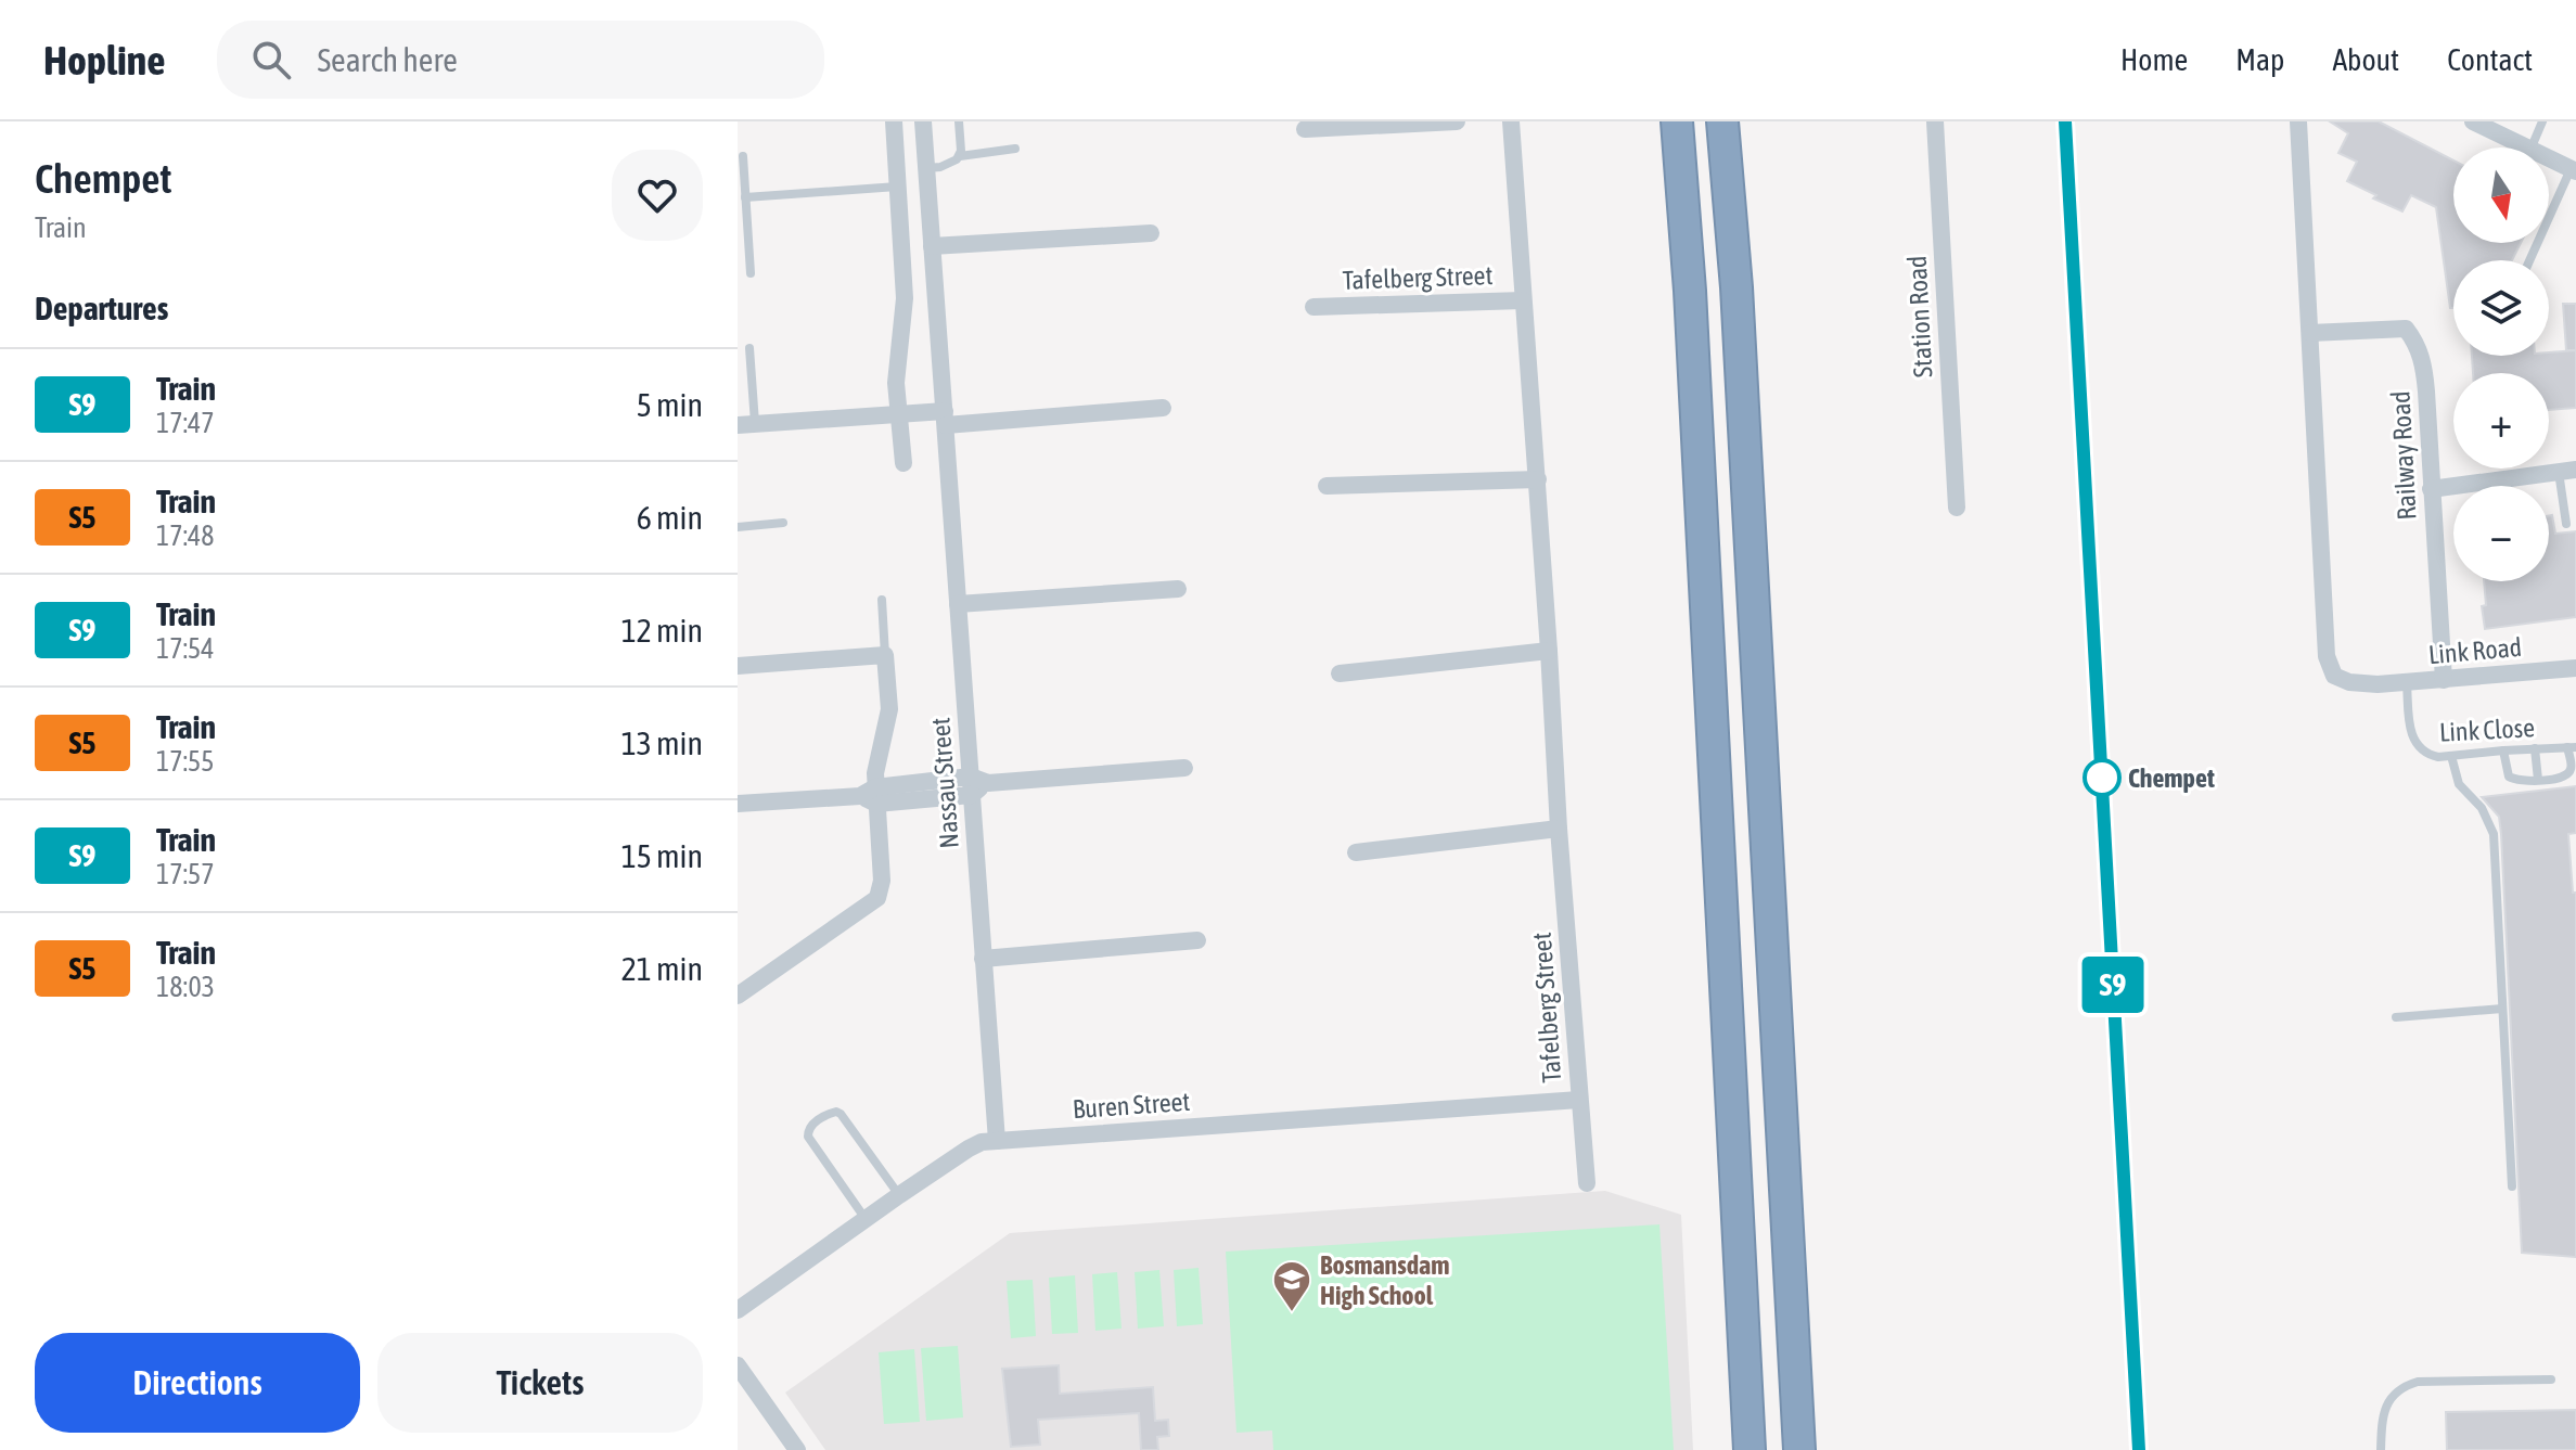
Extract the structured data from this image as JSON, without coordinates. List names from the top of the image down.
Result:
{
  "streets": {
    "street": [
      "Tafelberg Street",
      "Station Road",
      "Railway Road",
      "Link Road",
      "Nassau Street",
      "Buren Street"
    ],
    "lane": ["Link Close"]
  },
  "crossings": [
    ["Tafelberg Street", "Buren Street"],
    ["Railway Road", "Link Road"],
    ["Link Road", "Link Close"],
    ["Nassau Street", "Buren Street"]
  ],
  "places": {
    "other": ["Chempet"],
    "school or university": ["Bosmansdam High School"]
  },
  "north": "bottom",
  "page": {
    "header": "Hopline",
    "search": "Search here",
    "nav": [
      "Home",
      "Map",
      "About",
      "Contact"
    ],
    "heading": [
      ["Chempet", "Train"],
      "Departures"
    ],
    "on_map": "S9",
    "map_buttons": ["+", "−"],
    "list": [
      {
        "mark": "S9",
        "name": "Train",
        "note": "17:47",
        "value": "5 min"
      },
      {
        "mark": "S5",
        "name": "Train",
        "note": "17:48",
        "value": "6 min"
      },
      {
        "mark": "S9",
        "name": "Train",
        "note": "17:54",
        "value": "12 min"
      },
      {
        "mark": "S5",
        "name": "Train",
        "note": "17:55",
        "value": "13 min"
      },
      {
        "mark": "S9",
        "name": "Train",
        "note": "17:57",
        "value": "15 min"
      },
      {
        "mark": "S5",
        "name": "Train",
        "note": "18:03",
        "value": "21 min"
      }
    ],
    "buttons": ["Directions", "Tickets"]
  }
}
